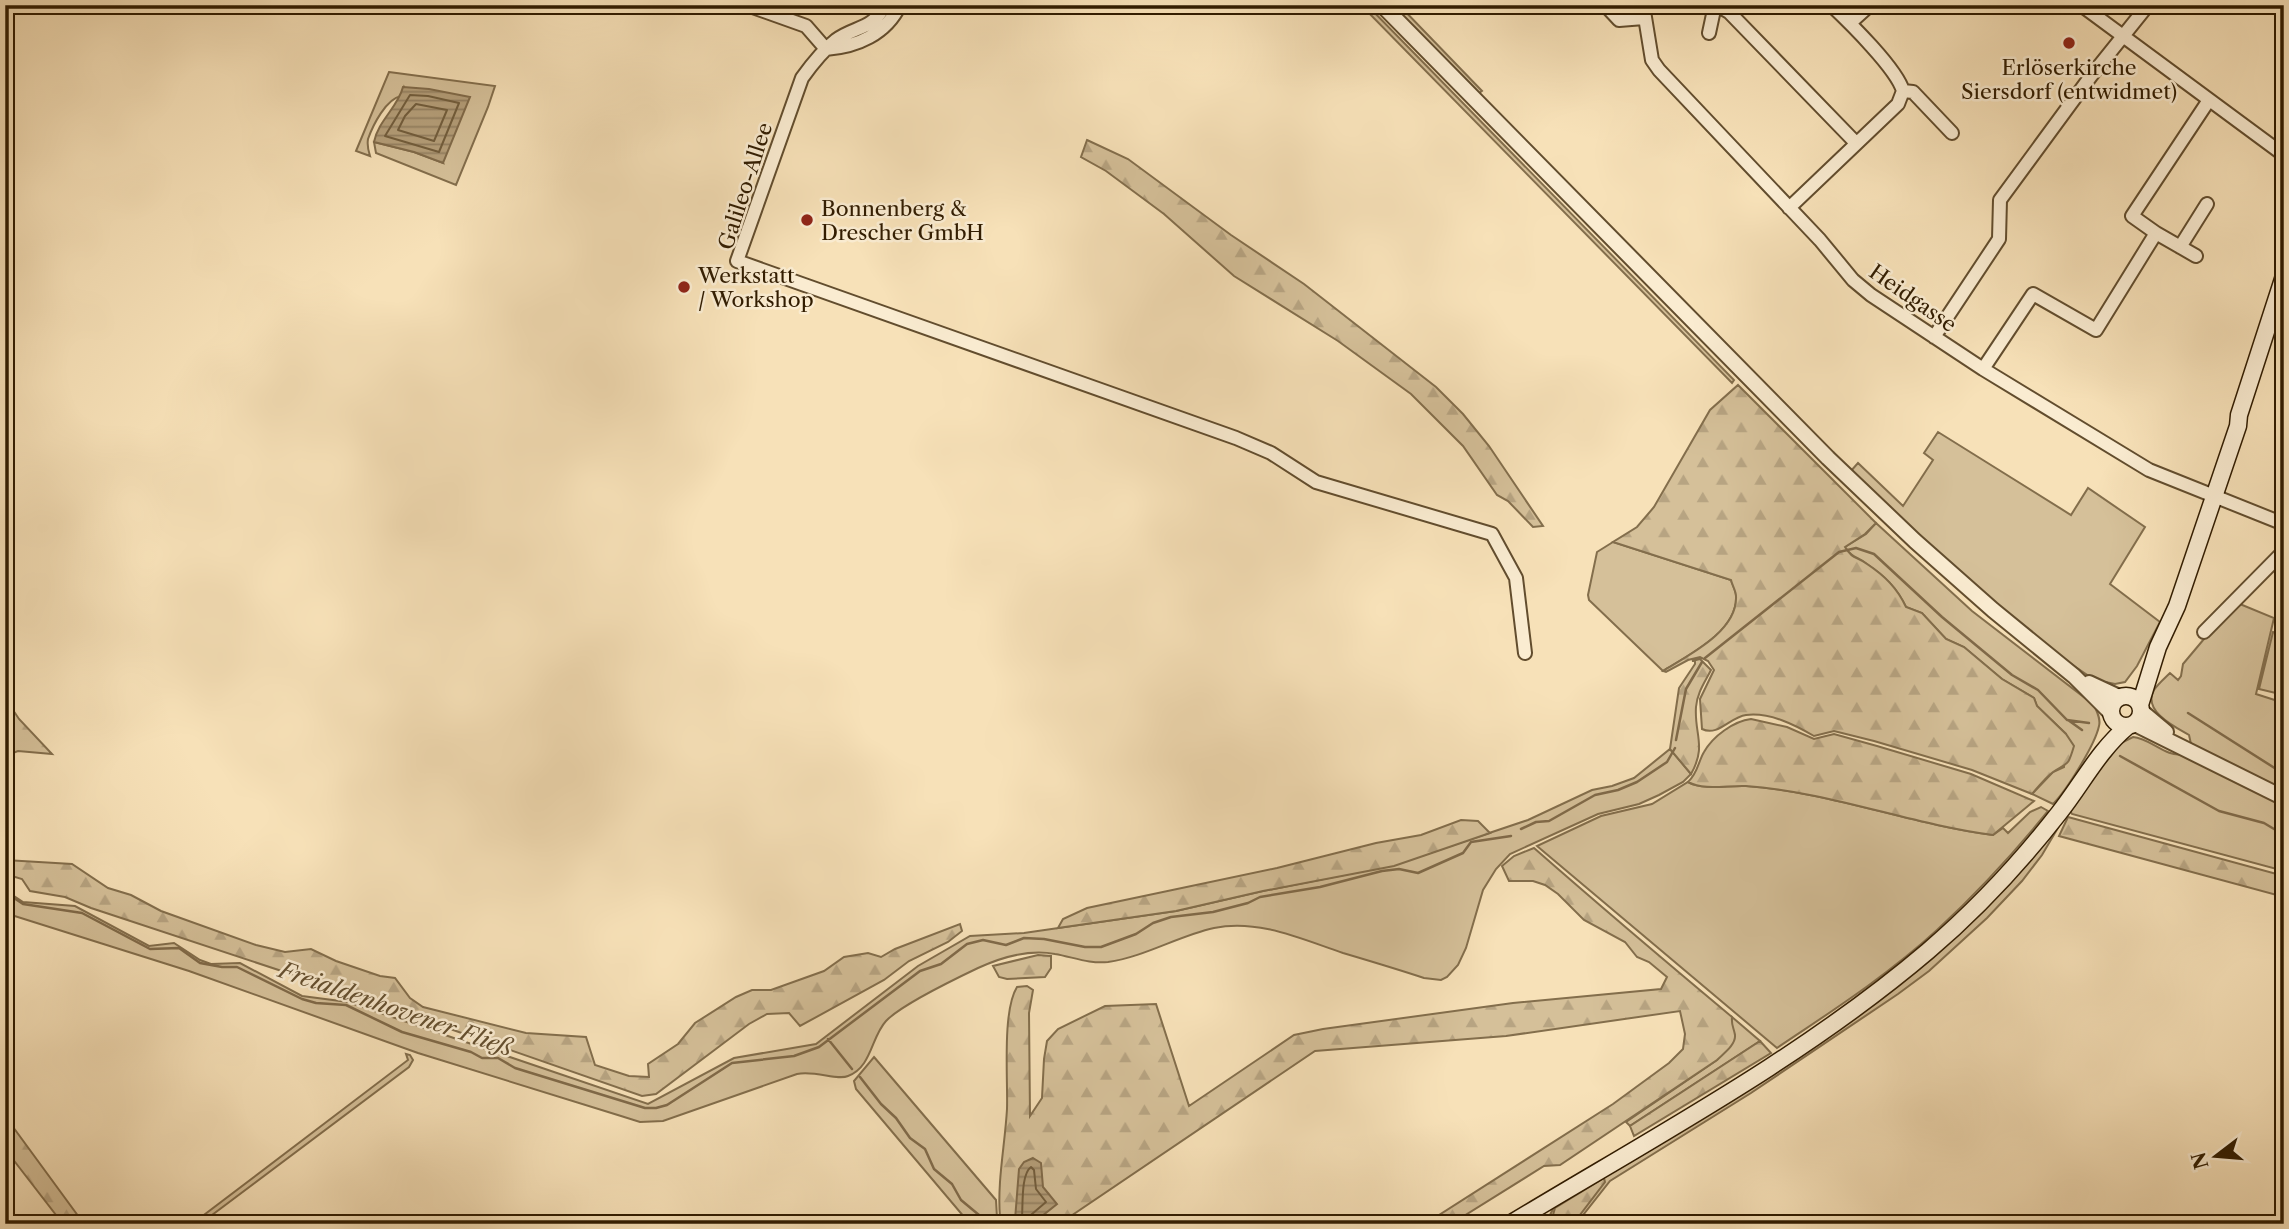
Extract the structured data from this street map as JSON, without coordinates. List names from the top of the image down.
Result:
{
  "streets": {
    "street": ["Galileo-Allee", "Heidgasse"]
  },
  "water": ["Freialdenhovener Fließ"],
  "places": ["Erlöserkirche Siersdorf (entwidmet)", "Bonnenberg & Drescher GmbH", "Werkstatt / Workshop"],
  "north": "left"
}
